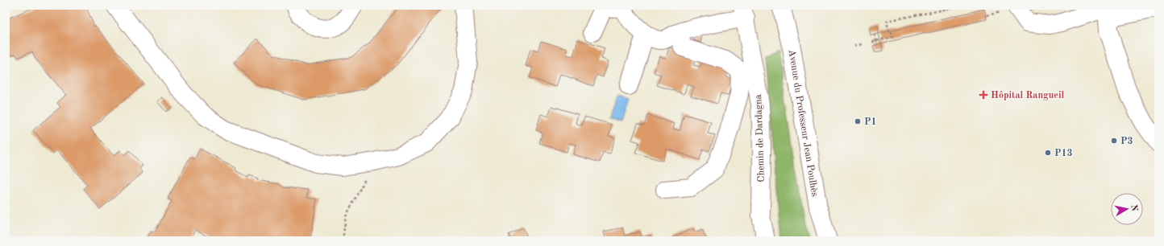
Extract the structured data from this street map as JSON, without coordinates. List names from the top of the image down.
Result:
{
  "streets": {
    "street": ["Avenue du Professeur Jean Poulhès", "Chemin de Dardagna"]
  },
  "places": {
    "health": ["Hôpital Rangueil"],
    "other": ["P1", "P3", "P13"]
  },
  "north": "right"
}
